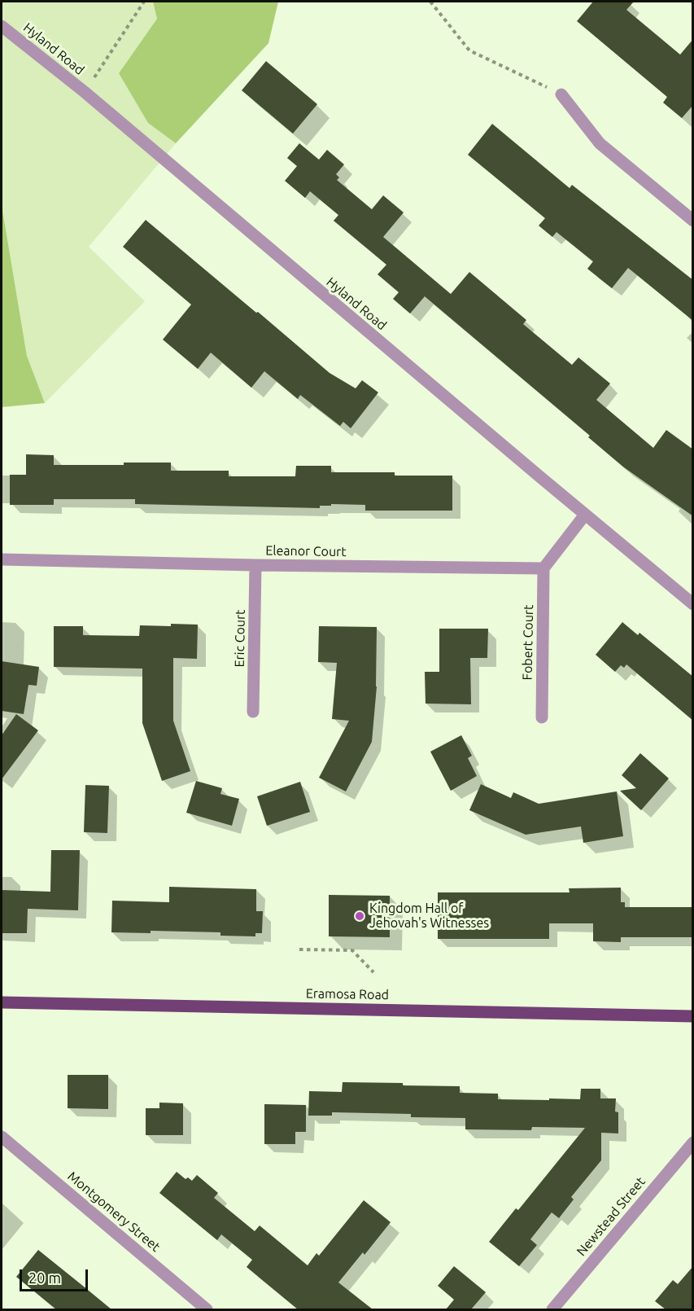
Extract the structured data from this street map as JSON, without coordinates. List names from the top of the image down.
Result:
{
  "streets": {
    "main road": ["Eramosa Road"],
    "street": [
      "Hyland Road",
      "Eleanor Court",
      "Eric Court",
      "Fobert Court",
      "Montgomery Street",
      "Newstead Street"
    ]
  },
  "crossings": [
    ["Eleanor Court", "Eric Court"],
    ["Eleanor Court", "Fobert Court"]
  ],
  "places": ["Kingdom Hall of Jehovah's Witnesses"],
  "scale_bar": "20 m"
}
